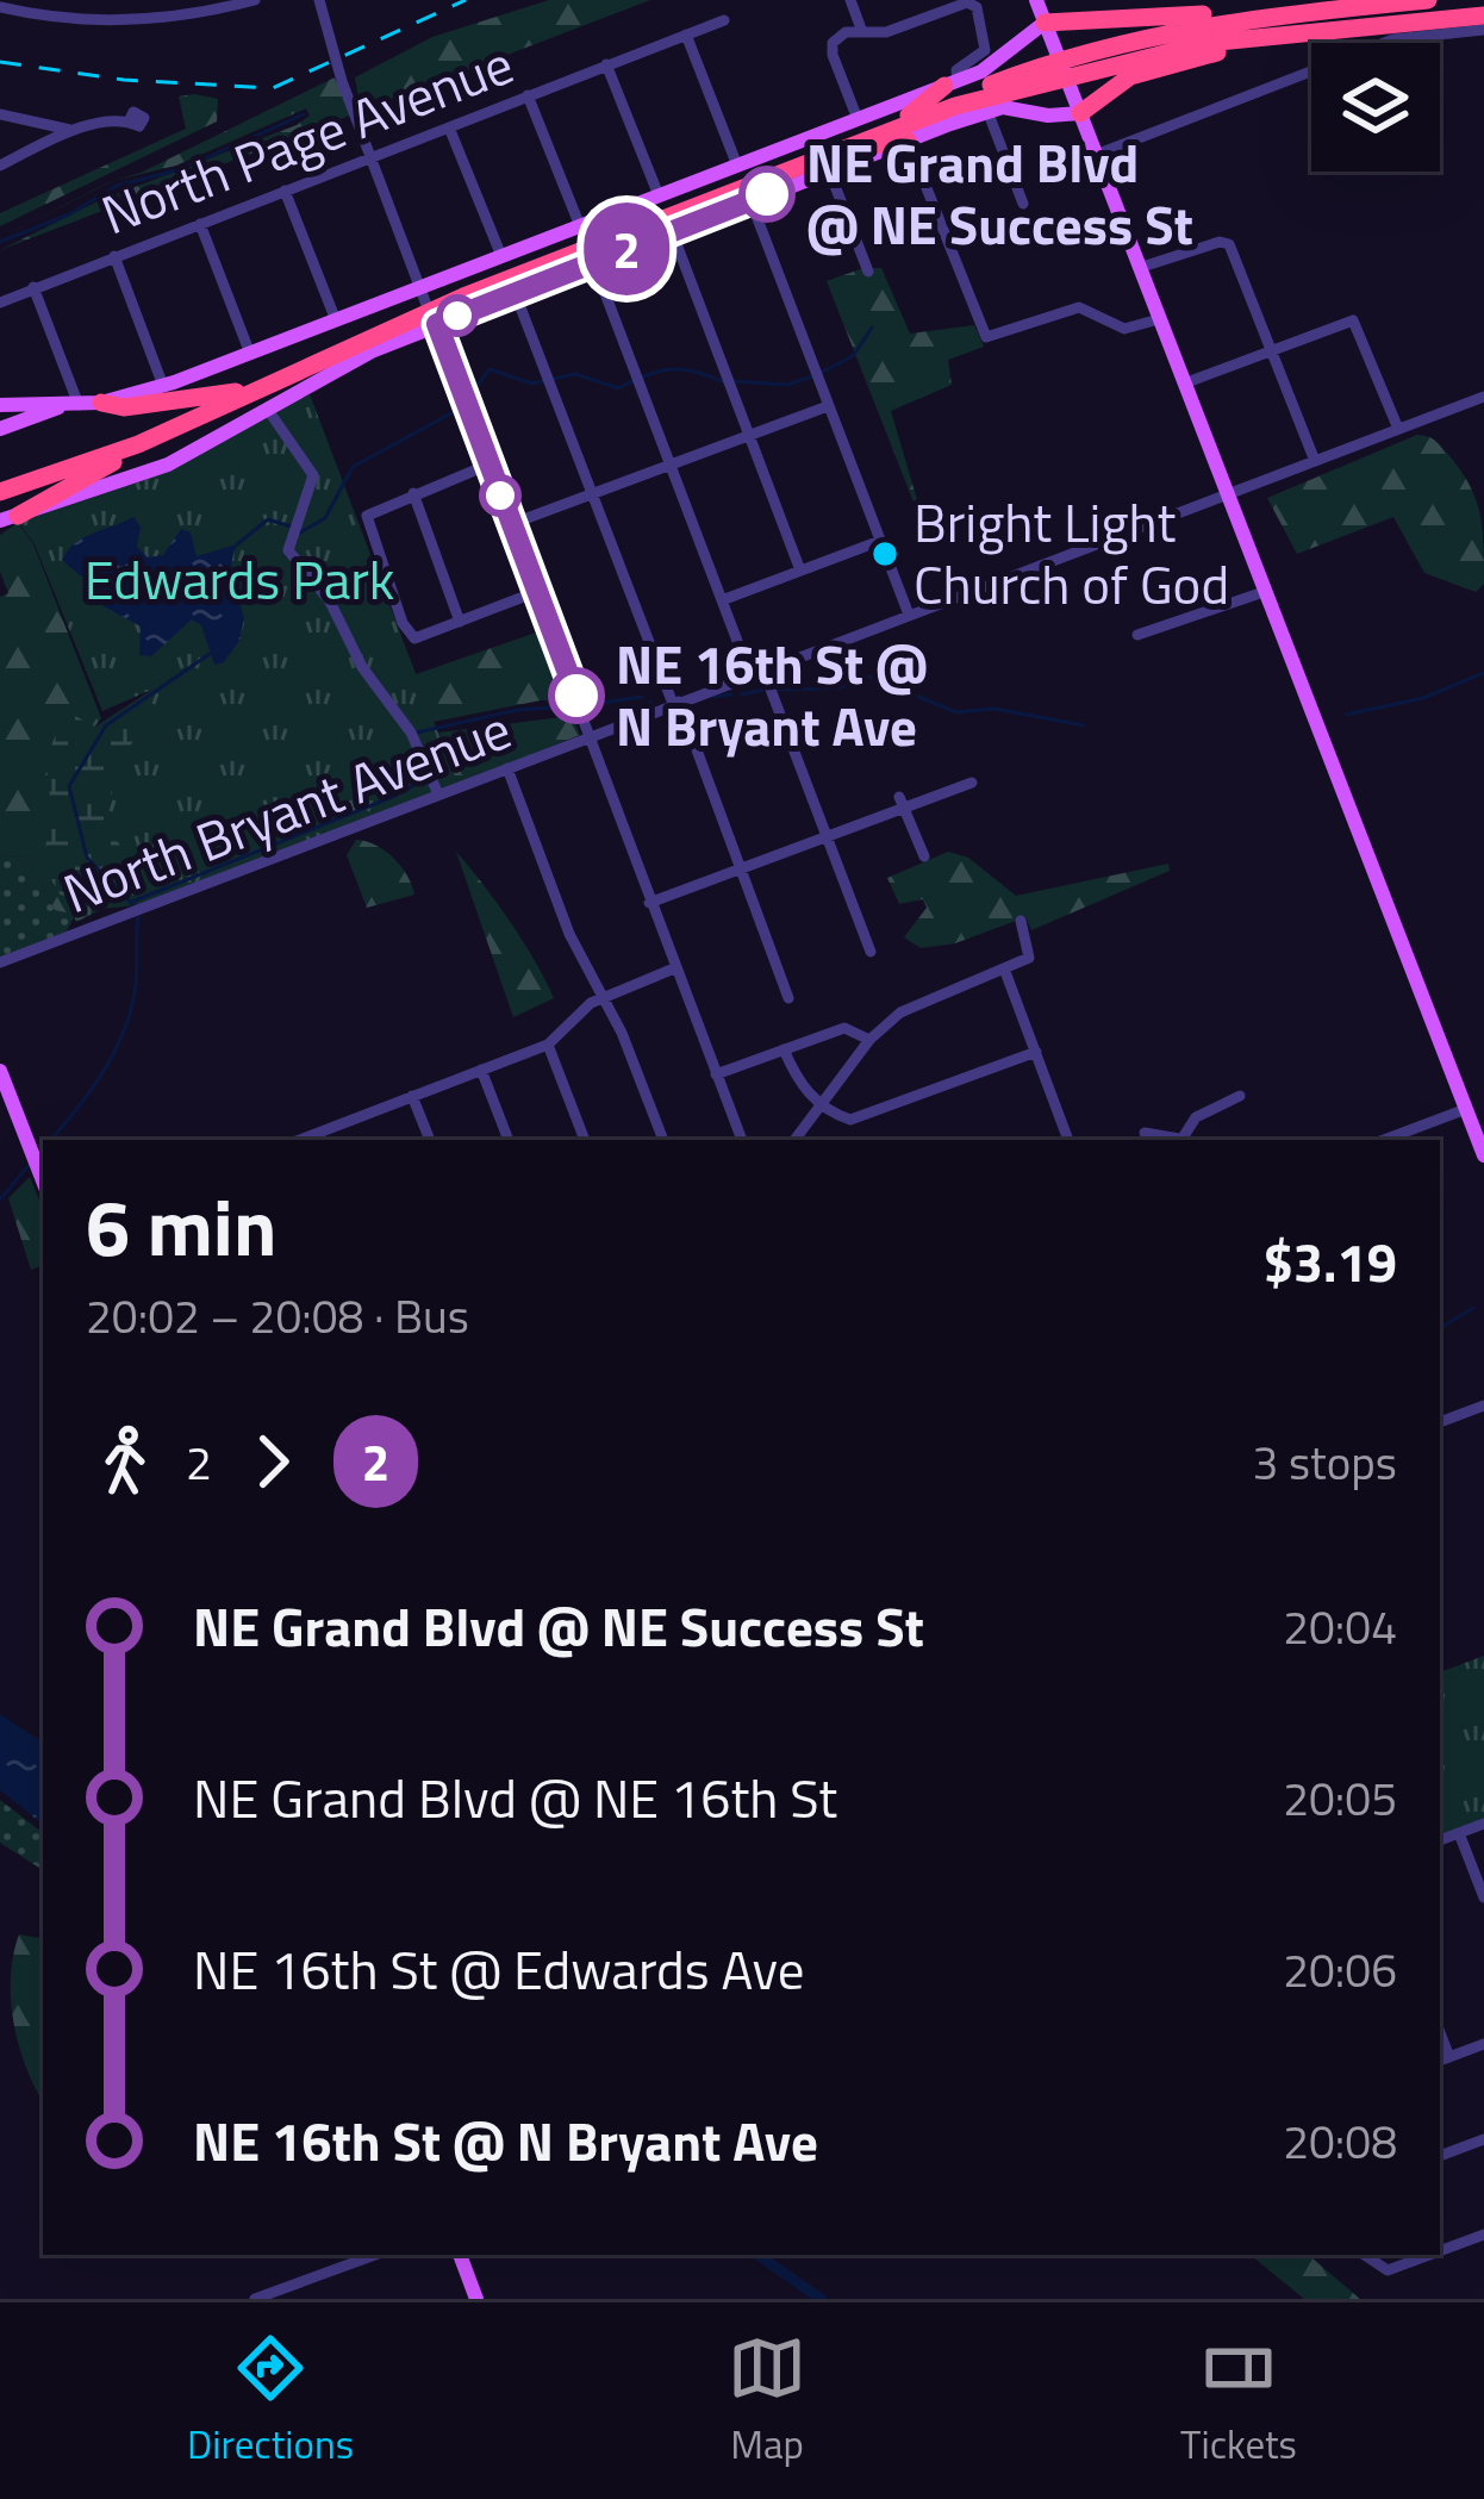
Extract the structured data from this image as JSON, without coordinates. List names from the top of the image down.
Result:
{
  "streets": {
    "street": ["North Page Avenue", "North Bryant Avenue"]
  },
  "parks": ["Edwards Park"],
  "places": ["NE Grand Blvd @ NE Success St", "Bright Light Church of God", "NE 16th St @ N Bryant Ave"],
  "lines": ["bus line 2"],
  "page": {
    "on_map": "2",
    "heading": ["6 min", "20:02 – 20:08 · Bus", "$3.19"],
    "legs": ["2", "2", "3 stops"],
    "list": [
      {
        "name": "NE Grand Blvd @ NE Success St",
        "value": "20:04"
      },
      {
        "name": "NE Grand Blvd @ NE 16th St",
        "value": "20:05"
      },
      {
        "name": "NE 16th St @ Edwards Ave",
        "value": "20:06"
      },
      {
        "name": "NE 16th St @ N Bryant Ave",
        "value": "20:08"
      }
    ],
    "tabs": ["Directions", "Map", "Tickets"]
  }
}
